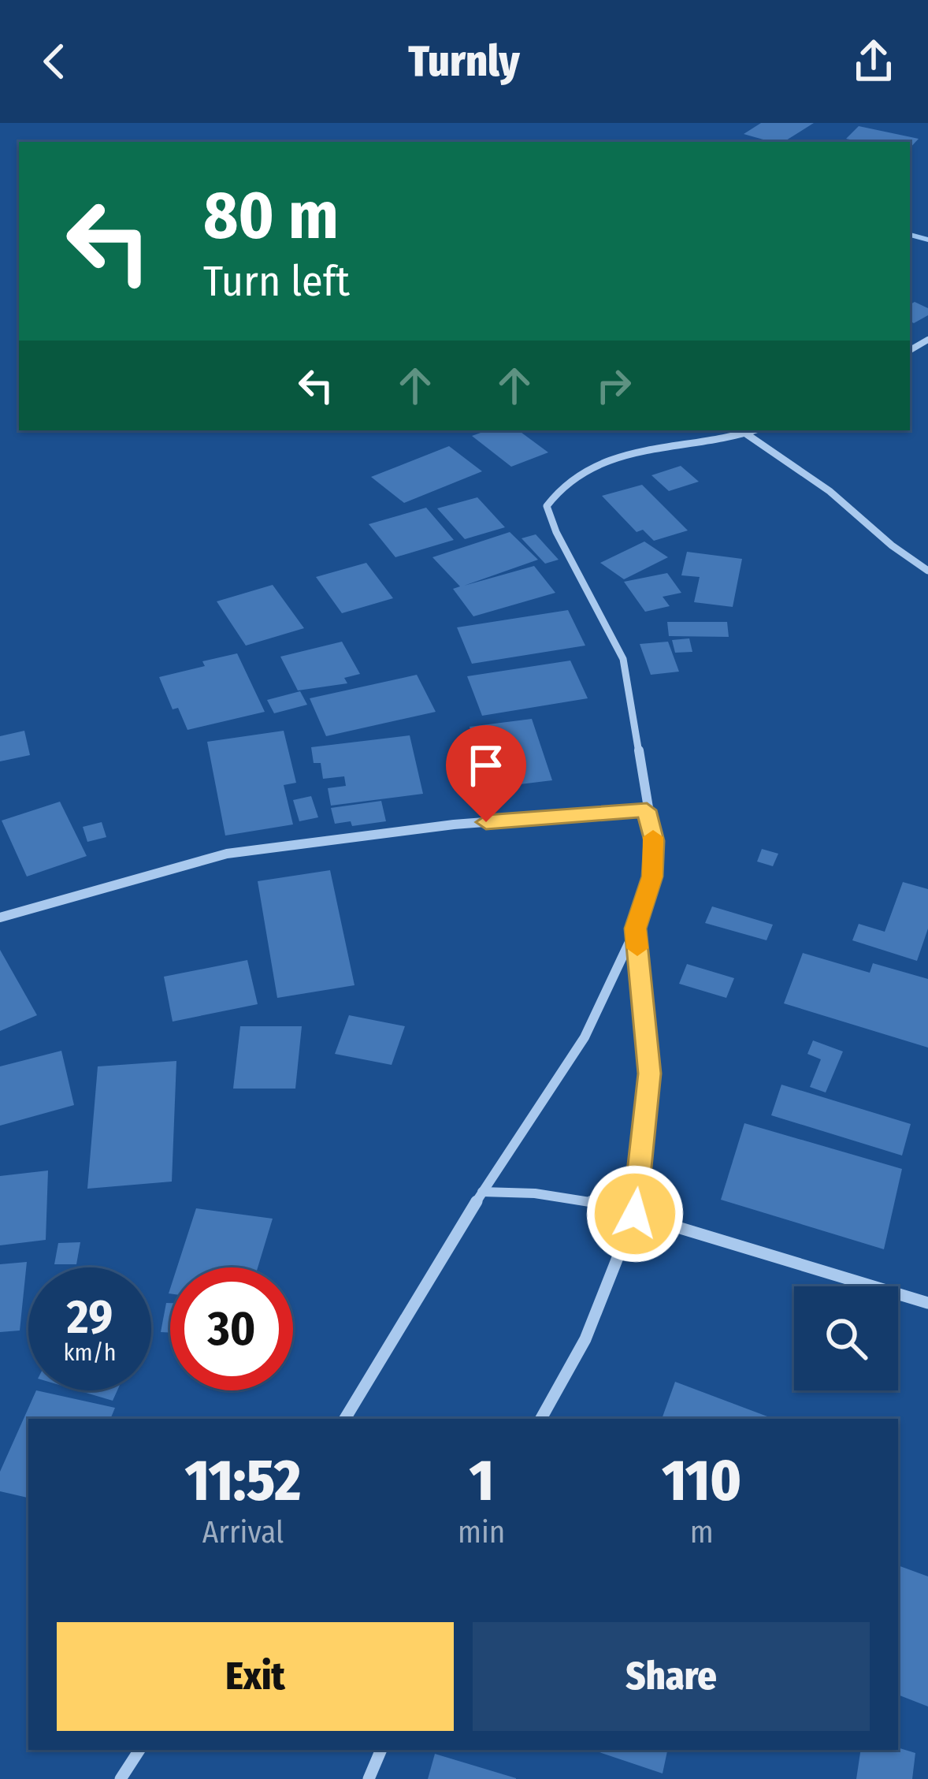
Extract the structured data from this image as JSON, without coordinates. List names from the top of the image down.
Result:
{
  "page": {
    "header": "Turnly",
    "turn": ["80 m", "Turn left"],
    "speed": "29 km/h",
    "limit": "30",
    "eta": [
      "11:52",
      "Arrival",
      "1",
      "min",
      "110",
      "m"
    ],
    "buttons": ["Exit", "Share"]
  }
}
